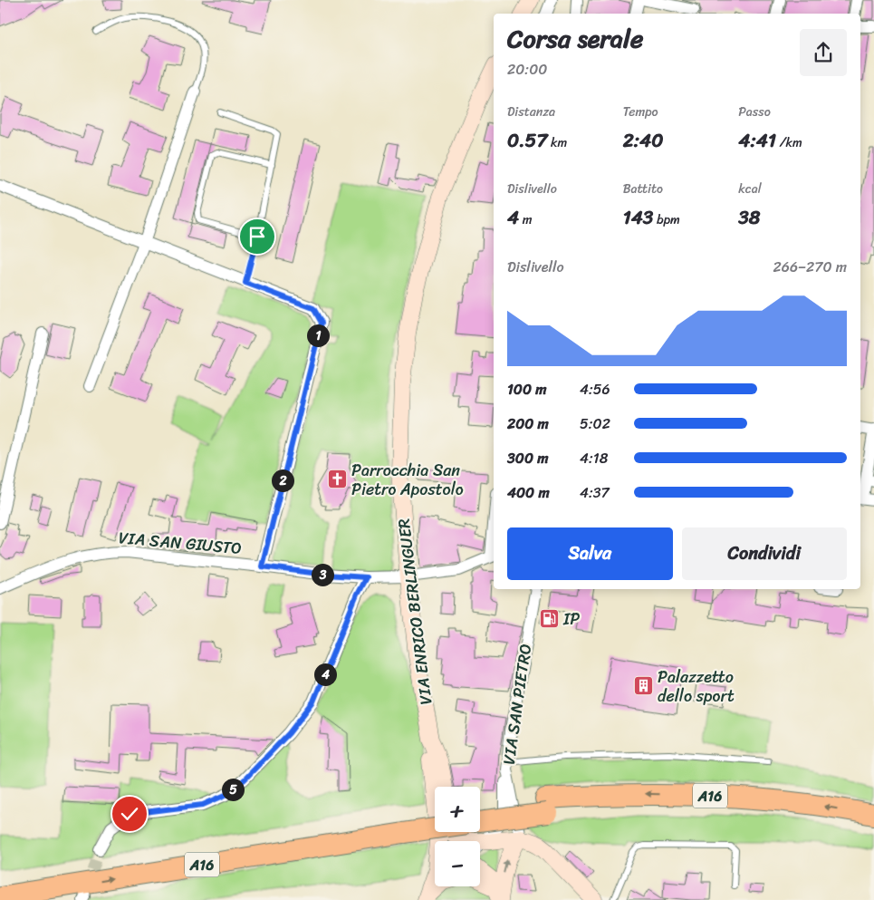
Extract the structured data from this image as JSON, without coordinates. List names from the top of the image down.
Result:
{
  "streets": {
    "highway": ["A16"],
    "main road": ["VIA ENRICO BERLINGUER"],
    "street": ["VIA SAN GIUSTO", "VIA SAN PIETRO"]
  },
  "crossings": [
    ["VIA SAN GIUSTO", "VIA ENRICO BERLINGUER"]
  ],
  "places": {
    "church": ["Parrocchia San Pietro Apostolo"],
    "fuel station": ["IP"],
    "building": ["Palazzetto dello sport"]
  },
  "page": {
    "heading": ["Corsa serale", "20:00"],
    "stats": [
      ["Distanza", "0.57 km"],
      ["Tempo", "2:40"],
      ["Passo", "4:41 /km"],
      ["Dislivello", "4 m"],
      ["Battito", "143 bpm"],
      ["kcal", "38"]
    ],
    "chart": ["Dislivello", "266–270 m"],
    "pins": [
      "1",
      "2",
      "3",
      "4",
      "5"
    ],
    "list": [
      {
        "name": "100 m",
        "note": "4:56"
      },
      {
        "name": "200 m",
        "note": "5:02"
      },
      {
        "name": "300 m",
        "note": "4:18"
      },
      {
        "name": "400 m",
        "note": "4:37"
      }
    ],
    "buttons": ["Salva", "Condividi"],
    "map_buttons": ["+", "−"]
  }
}
